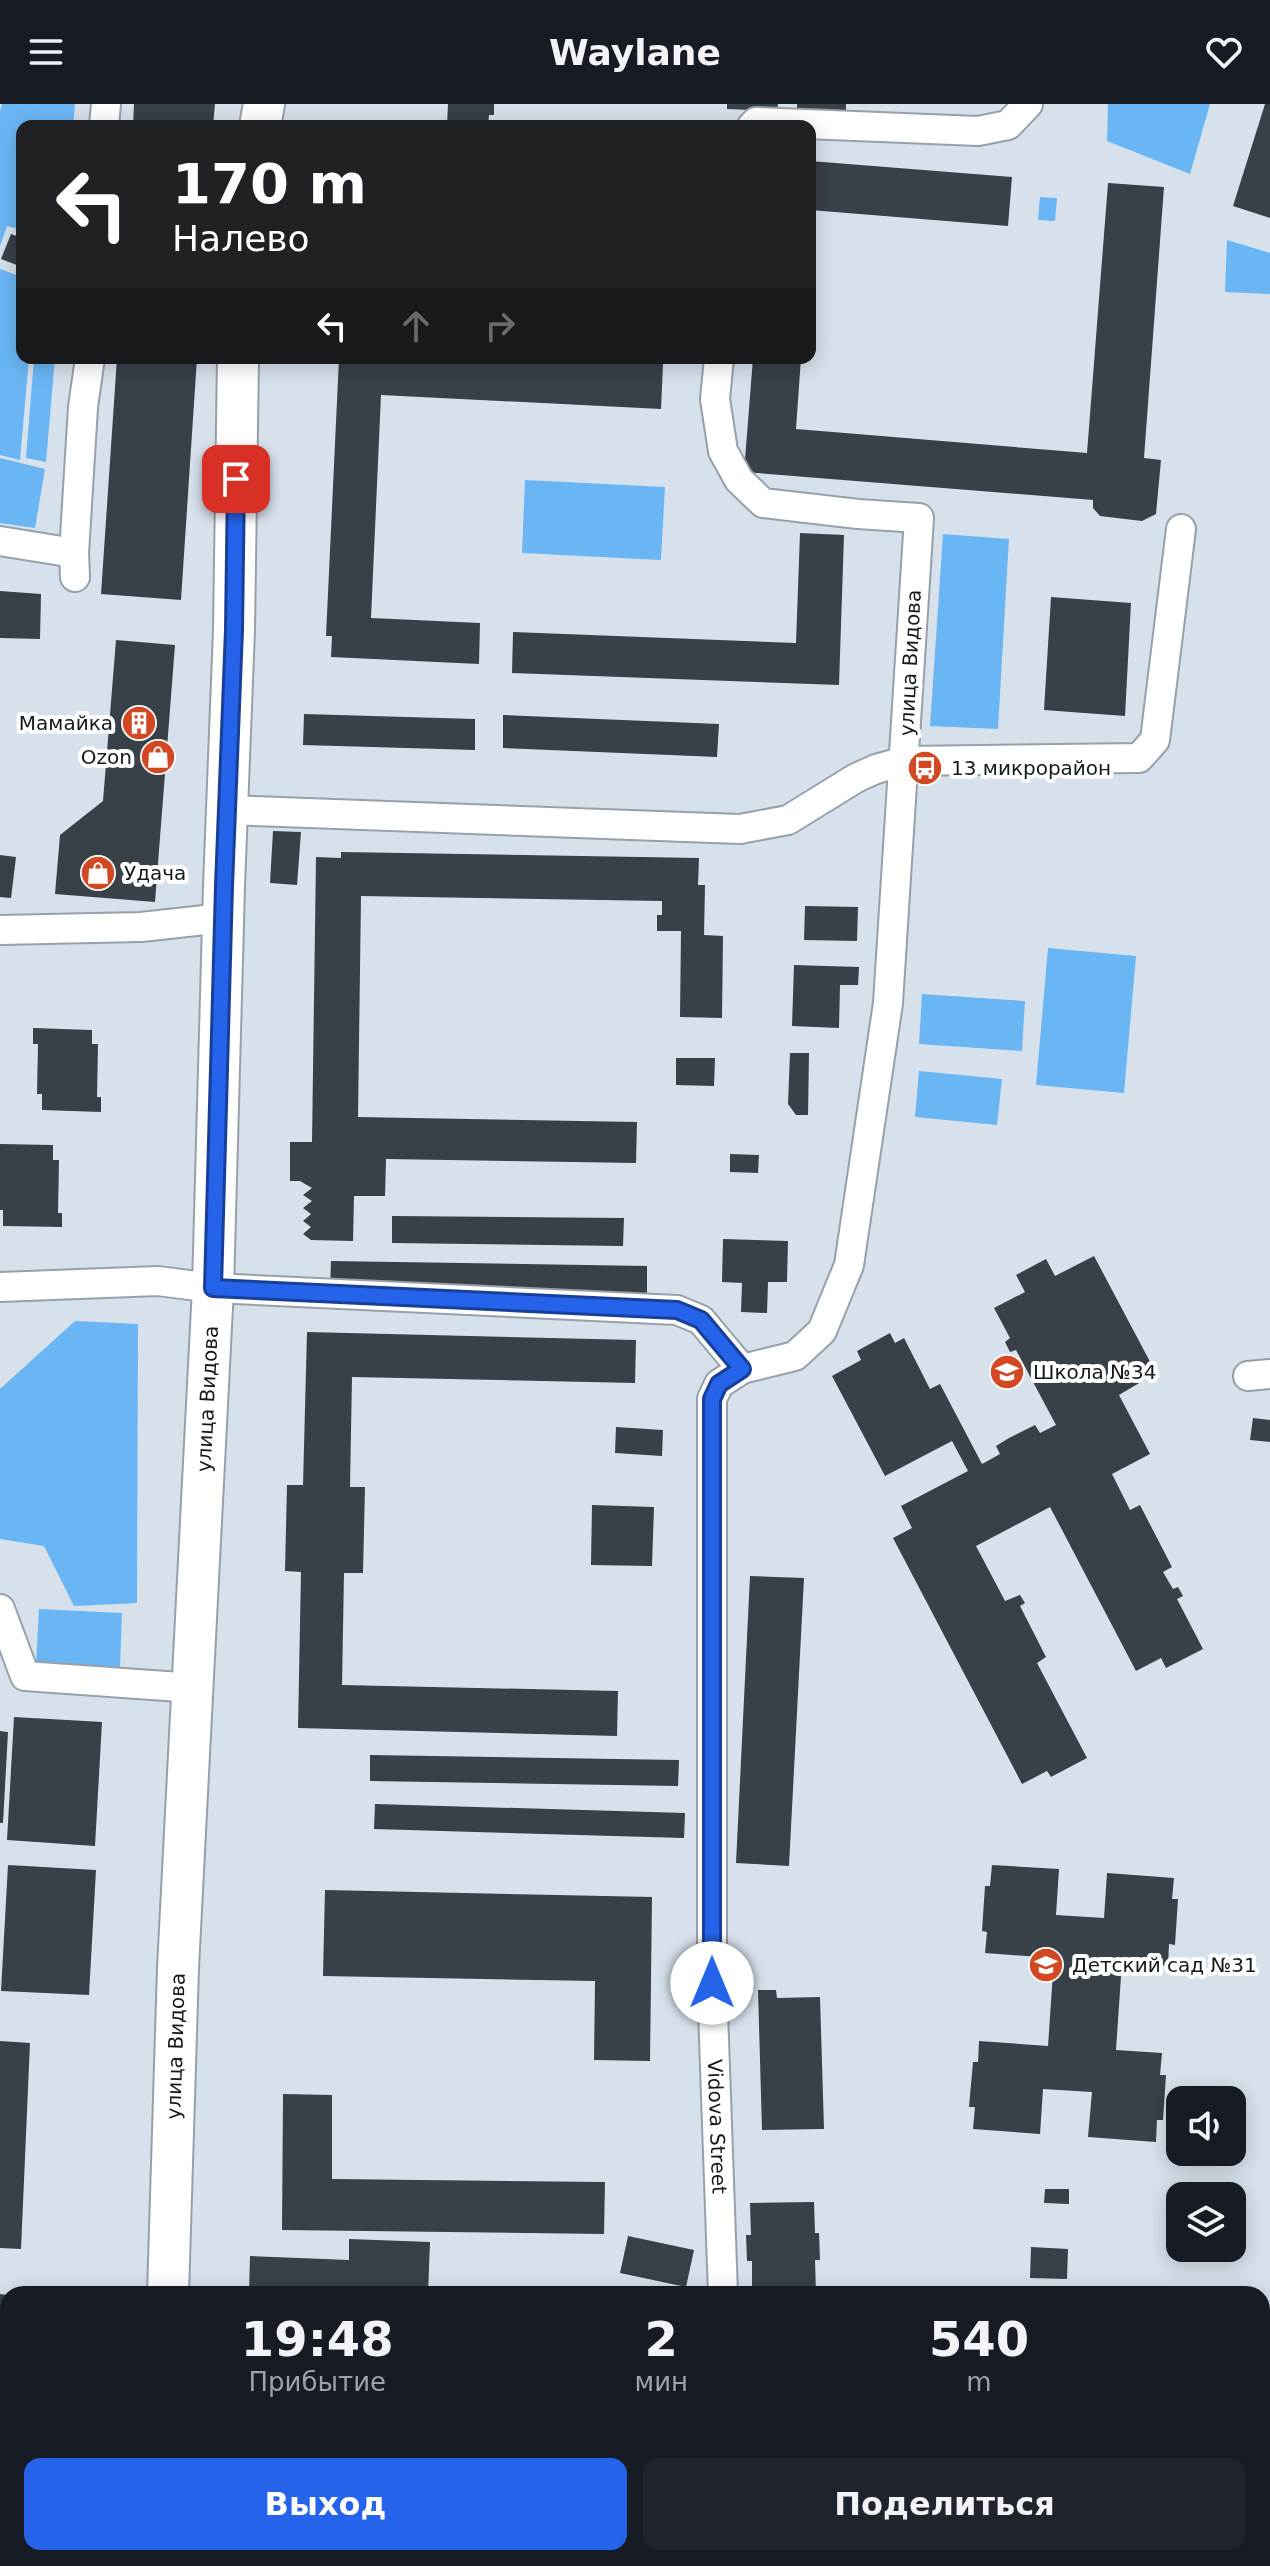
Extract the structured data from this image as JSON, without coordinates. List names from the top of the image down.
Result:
{
  "streets": {
    "street": ["улица Видова", "Vidova Street"]
  },
  "crossings": [
    ["улица Видова", "Vidova Street"]
  ],
  "places": {
    "building": ["Мамайка"],
    "shop": ["Ozon", "Удача"],
    "bus stop": ["13 микрорайон"],
    "school or university": ["Школа №34", "Детский сад №31"]
  },
  "page": {
    "header": "Waylane",
    "turn": ["170 m", "Налево"],
    "eta": [
      "19:48",
      "Прибытие",
      "2",
      "мин",
      "540",
      "m"
    ],
    "buttons": ["Выход", "Поделиться"]
  }
}
